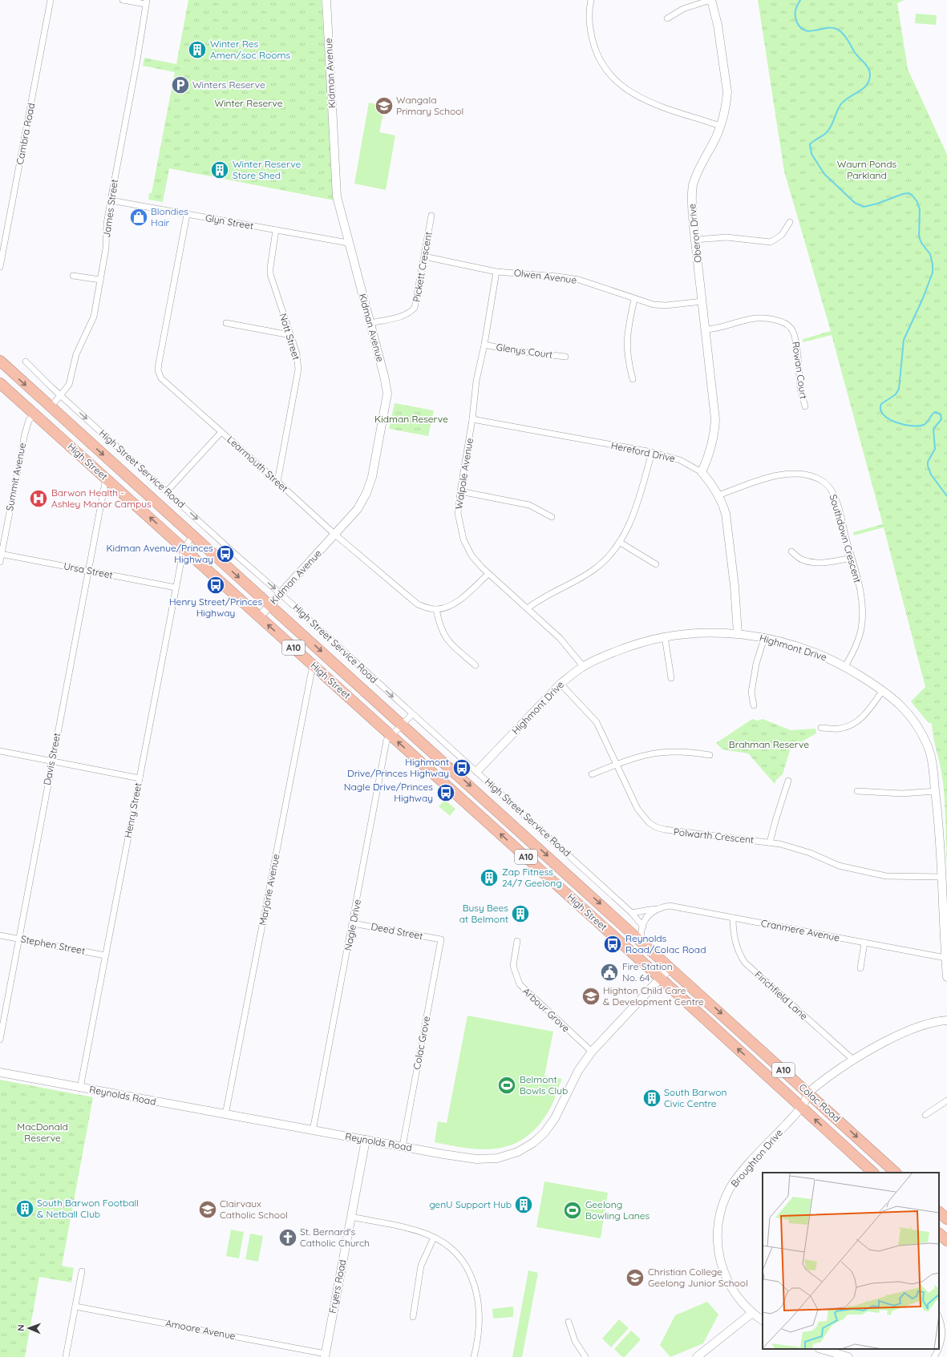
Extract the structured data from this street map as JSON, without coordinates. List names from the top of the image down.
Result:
{
  "streets": {
    "highway": ["High Street", "A10", "Colac Road"],
    "street": [
      "Kidman Avenue",
      "Cambra Road",
      "James Street",
      "Glyn Street",
      "Oberon Drive",
      "Pickett Crescent",
      "Olwen Avenue",
      "Nott Street",
      "Glenys Court",
      "Rowan Court",
      "Hereford Drive",
      "Learmouth Street",
      "High Street Service Road",
      "Walpole Avenue",
      "Summit Avenue",
      "Southdown Crescent",
      "Ursa Street",
      "Highmont Drive",
      "Davis Street",
      "Henry Street",
      "Polwarth Crescent",
      "Marjorie Avenue",
      "Nagle Drive",
      "Cranmere Avenue",
      "Deed Street",
      "Stephen Street",
      "Finchfield Lane",
      "Arbour Grove",
      "Colac Grove",
      "Reynolds Road",
      "Broughton Drive",
      "Fryers Road",
      "Amoore Avenue"
    ]
  },
  "crossings": [
    ["Kidman Avenue", "Glyn Street"],
    ["Kidman Avenue", "Pickett Crescent"],
    ["Kidman Avenue", "High Street"],
    ["Kidman Avenue", "Learmouth Street"],
    ["Kidman Avenue", "High Street Service Road"],
    ["James Street", "Glyn Street"],
    ["James Street", "High Street"],
    ["James Street", "High Street Service Road"],
    ["Glyn Street", "Nott Street"],
    ["Glyn Street", "Learmouth Street"],
    ["Oberon Drive", "Olwen Avenue"],
    ["Oberon Drive", "Rowan Court"],
    ["Oberon Drive", "Hereford Drive"],
    ["Pickett Crescent", "Olwen Avenue"],
    ["Olwen Avenue", "Walpole Avenue"],
    ["Nott Street", "Learmouth Street"],
    ["Glenys Court", "Walpole Avenue"],
    ["Hereford Drive", "Walpole Avenue"],
    ["Hereford Drive", "Southdown Crescent"],
    ["Hereford Drive", "Highmont Drive"],
    ["High Street", "Summit Avenue"],
    ["High Street", "Davis Street"],
    ["High Street", "Henry Street"],
    ["High Street", "Marjorie Avenue"],
    ["High Street", "Nagle Drive"],
    ["High Street", "Reynolds Road"],
    ["High Street", "Colac Road"],
    ["High Street Service Road", "Highmont Drive"],
    ["High Street Service Road", "Cranmere Avenue"],
    ["Walpole Avenue", "Highmont Drive"],
    ["Summit Avenue", "Ursa Street"],
    ["Southdown Crescent", "Highmont Drive"],
    ["Ursa Street", "Davis Street"],
    ["Ursa Street", "Henry Street"],
    ["Highmont Drive", "Polwarth Crescent"],
    ["Highmont Drive", "Cranmere Avenue"],
    ["Davis Street", "Stephen Street"],
    ["Henry Street", "Stephen Street"],
    ["Henry Street", "Reynolds Road"],
    ["Marjorie Avenue", "Reynolds Road"],
    ["Nagle Drive", "Deed Street"],
    ["Nagle Drive", "Reynolds Road"],
    ["Cranmere Avenue", "Finchfield Lane"],
    ["Deed Street", "Colac Grove"],
    ["Finchfield Lane", "Broughton Drive"],
    ["Arbour Grove", "Reynolds Road"],
    ["Colac Grove", "Reynolds Road"],
    ["Reynolds Road", "Colac Road"],
    ["Reynolds Road", "Fryers Road"],
    ["Colac Road", "Broughton Drive"],
    ["Fryers Road", "Amoore Avenue"]
  ],
  "one_way": ["High Street Service Road"],
  "parks": [
    "Winter Reserve",
    "Waurn Ponds Parkland",
    "Kidman Reserve",
    "Brahman Reserve",
    "MacDonald Reserve"
  ],
  "places": {
    "building": [
      "Winter Res Amen/soc Rooms",
      "Winter Reserve Store Shed",
      "Zap Fitness 24/7 Geelong",
      "Busy Bees at Belmont",
      "South Barwon Civic Centre",
      "genU Support Hub",
      "South Barwon Football & Netball Club"
    ],
    "parking": ["Winters Reserve"],
    "school or university": [
      "Wangala Primary School",
      "Highton Child Care & Development Centre",
      "Clairvaux Catholic School",
      "Christian College Geelong Junior School"
    ],
    "shop": ["Blondies Hair"],
    "hospital": ["Barwon Health - Ashley Manor Campus"],
    "bus stop": [
      "Kidman Avenue/Princes Highway",
      "Henry Street/Princes Highway",
      "Highmont Drive/Princes Highway",
      "Nagle Drive/Princes Highway",
      "Reynolds Road/Colac Road"
    ],
    "public building": ["Fire Station No. 64"],
    "sports": ["Belmont Bowls Club", "Geelong Bowling Lanes"],
    "church": ["St. Bernard's Catholic Church"]
  },
  "north": "left"
}
